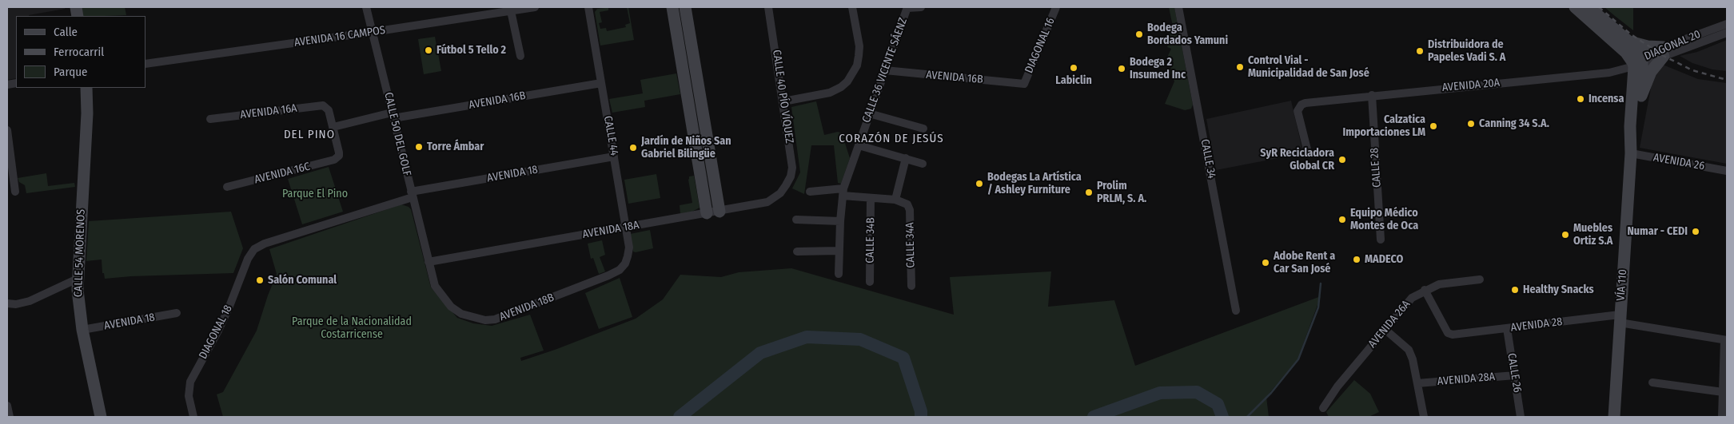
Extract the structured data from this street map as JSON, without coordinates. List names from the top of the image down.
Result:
{
  "streets": {
    "main road": ["CALLE 54 MORENOS", "VÍA 110"],
    "street": [
      "AVENIDA 16 CAMPOS",
      "DIAGONAL 16",
      "DIAGONAL 20",
      "CALLE 36 VICENTE SÁENZ",
      "AVENIDA 16B",
      "AVENIDA 20A",
      "CALLE 40 PÍO VÍQUEZ",
      "AVENIDA 16A",
      "CALLE 50 DEL GOLF",
      "CALLE 44",
      "CALLE 34",
      "AVENIDA 26",
      "CALLE 28",
      "AVENIDA 16C",
      "AVENIDA 18",
      "AVENIDA 18A",
      "CALLE 34B",
      "CALLE 34A",
      "AVENIDA 18B",
      "AVENIDA 26A",
      "AVENIDA 28",
      "DIAGONAL 18",
      "CALLE 26",
      "AVENIDA 28A"
    ]
  },
  "crossings": [
    ["AVENIDA 16 CAMPOS", "CALLE 50 DEL GOLF"],
    ["DIAGONAL 16", "AVENIDA 16B"],
    ["DIAGONAL 20", "AVENIDA 20A"],
    ["DIAGONAL 20", "VÍA 110"],
    ["CALLE 36 VICENTE SÁENZ", "AVENIDA 16B"],
    ["AVENIDA 16B", "AVENIDA 16A"],
    ["AVENIDA 16B", "CALLE 50 DEL GOLF"],
    ["AVENIDA 16B", "CALLE 44"],
    ["AVENIDA 16B", "AVENIDA 16C"],
    ["AVENIDA 20A", "CALLE 28"],
    ["AVENIDA 20A", "VÍA 110"],
    ["CALLE 40 PÍO VÍQUEZ", "AVENIDA 18A"],
    ["AVENIDA 16A", "AVENIDA 16C"],
    ["CALLE 50 DEL GOLF", "AVENIDA 18"],
    ["CALLE 50 DEL GOLF", "AVENIDA 18A"],
    ["CALLE 50 DEL GOLF", "AVENIDA 18B"],
    ["CALLE 44", "AVENIDA 18"],
    ["CALLE 44", "AVENIDA 18A"],
    ["CALLE 44", "AVENIDA 18B"],
    ["AVENIDA 26", "VÍA 110"],
    ["AVENIDA 18", "CALLE 54 MORENOS"],
    ["AVENIDA 18", "DIAGONAL 18"],
    ["AVENIDA 18A", "AVENIDA 18B"],
    ["VÍA 110", "AVENIDA 28"],
    ["AVENIDA 26A", "AVENIDA 28"],
    ["AVENIDA 28", "CALLE 26"],
    ["CALLE 26", "AVENIDA 28A"]
  ],
  "districts": ["DEL PINO", "CORAZÓN DE JESÚS"],
  "parks": ["Parque El Pino", "Parque de la Nacionalidad Costarricense"],
  "places": [
    "Bodega Bordados Yamuni",
    "Fútbol 5 Tello 2",
    "Distribuidora de Papeles Vadi S. A",
    "Control Vial - Municipalidad de San José",
    "Labiclin",
    "Bodega 2 Insumed Inc",
    "Incensa",
    "Canning 34 S.A.",
    "Calzatica Importaciones LM",
    "Torre Ámbar",
    "Jardín de Niños San Gabriel Bilingüe",
    "SyR Recicladora Global CR",
    "Bodegas La Artística / Ashley Furniture",
    "Prolim PRLM, S. A.",
    "Equipo Médico Montes de Oca",
    "Numar - CEDI",
    "Muebles Ortiz S.A",
    "MADECO",
    "Adobe Rent a Car San José",
    "Salón Comunal",
    "Healthy Snacks"
  ],
  "legend": ["Calle", "Ferrocarril", "Parque"]
}
